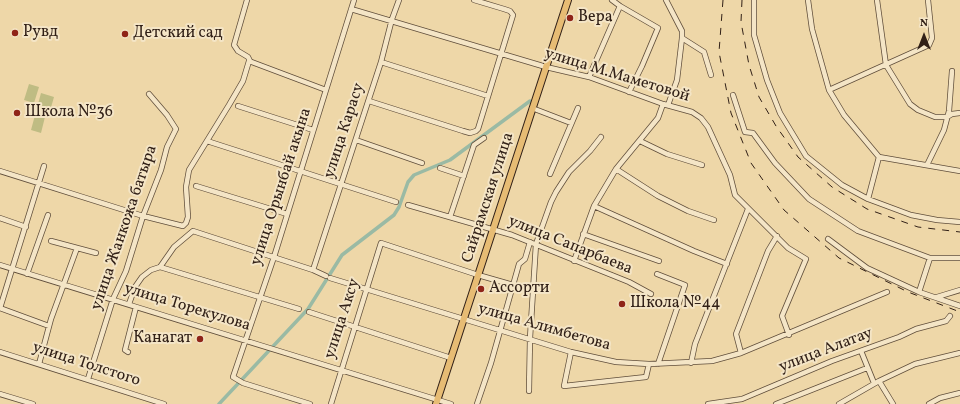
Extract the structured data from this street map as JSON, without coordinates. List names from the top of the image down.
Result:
{
  "streets": {
    "main road": ["Сайрамская улица"],
    "street": [
      "улица М.Маметовой",
      "улица Карасу",
      "улица Орынбай акына",
      "улица Жанкожа батыра",
      "улица Сапарбаева",
      "улица Торекулова",
      "улица Аксу",
      "улица Алимбетова",
      "улица Алатау",
      "улица Толстого"
    ]
  },
  "crossings": [
    ["улица М.Маметовой", "улица Карасу"],
    ["улица М.Маметовой", "улица Орынбай акына"],
    ["улица М.Маметовой", "Сайрамская улица"],
    ["улица М.Маметовой", "улица Алимбетова"],
    ["улица Карасу", "улица Алимбетова"],
    ["улица Орынбай акына", "улица Торекулова"],
    ["улица Орынбай акына", "улица Алимбетова"],
    ["Сайрамская улица", "улица Сапарбаева"],
    ["Сайрамская улица", "улица Торекулова"],
    ["Сайрамская улица", "улица Аксу"],
    ["Сайрамская улица", "улица Алимбетова"],
    ["улица Жанкожа батыра", "улица Торекулова"],
    ["улица Жанкожа батыра", "улица Толстого"],
    ["улица Торекулова", "улица Аксу"],
    ["улица Аксу", "улица Алимбетова"]
  ],
  "places": [
    "Вера",
    "Рувд",
    "Детский сад",
    "Школа №36",
    "Ассорти",
    "Школа №44",
    "Канагат"
  ],
  "north": "top"
}
